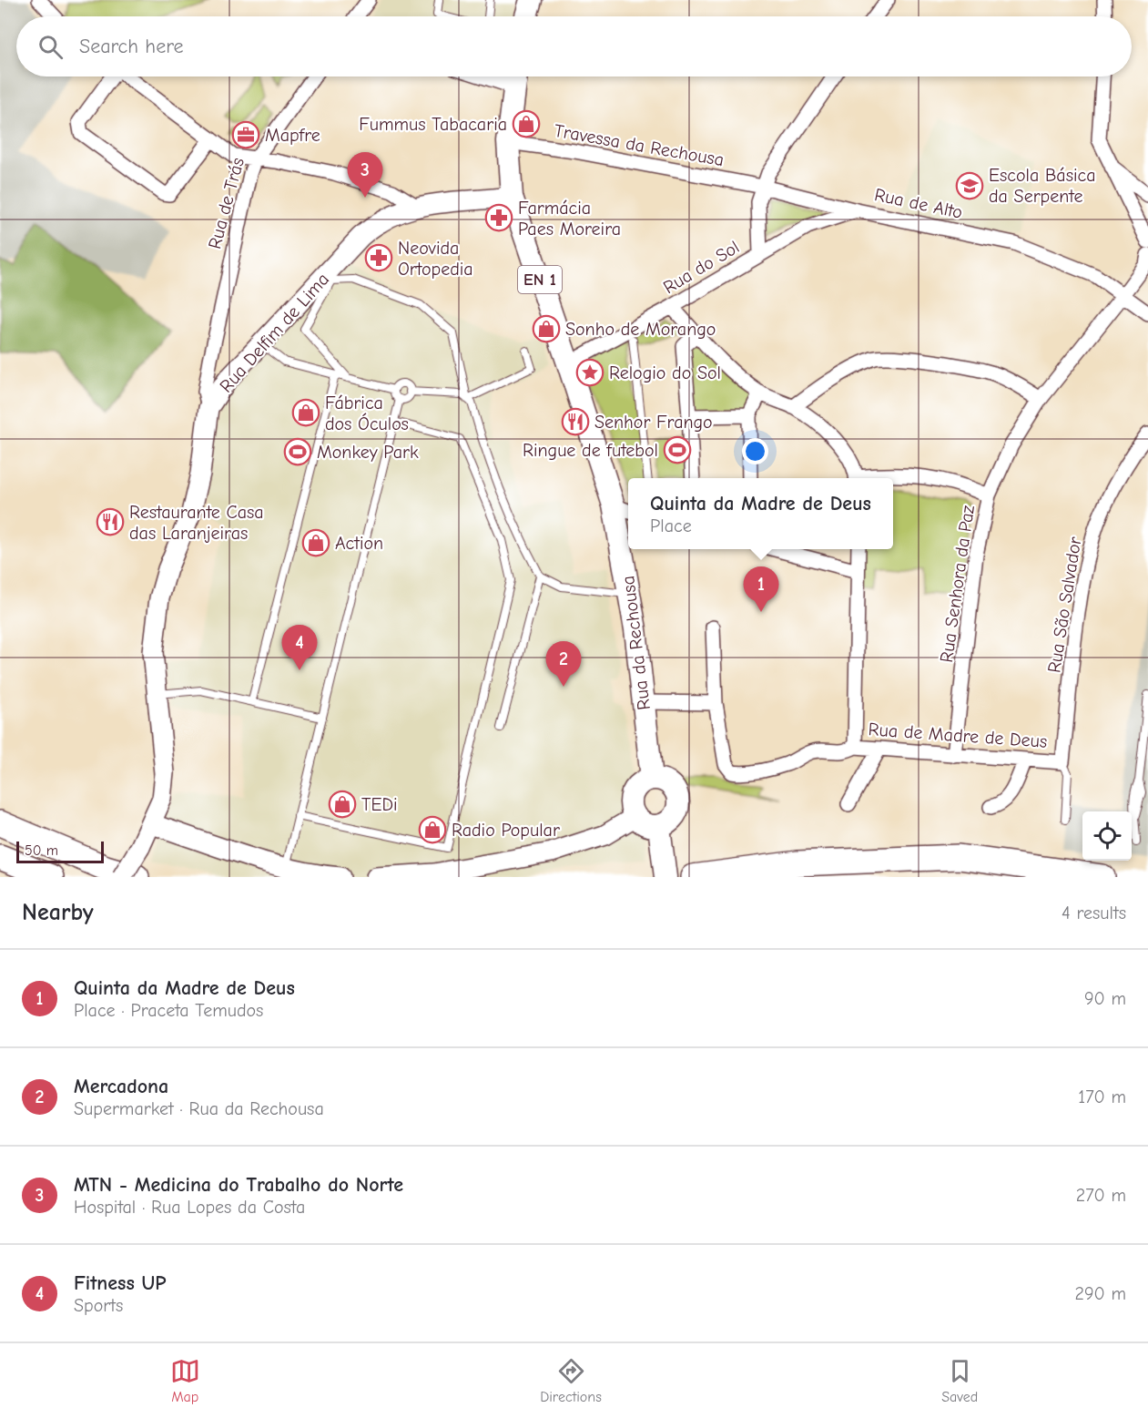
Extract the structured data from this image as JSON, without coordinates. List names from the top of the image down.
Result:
{
  "streets": {
    "main road": ["EN 1", "Rua Delfim de Lima", "Rua da Rechousa"],
    "street": [
      "Travessa da Rechousa",
      "Rua de Trás",
      "Rua de Alto",
      "Rua do Sol",
      "Rua Senhora da Paz",
      "Rua São Salvador",
      "Rua de Madre de Deus"
    ]
  },
  "crossings": [
    ["Travessa da Rechousa", "Rua de Alto"],
    ["Travessa da Rechousa", "Rua da Rechousa"],
    ["Rua de Trás", "Rua Delfim de Lima"],
    ["Rua de Alto", "Rua do Sol"],
    ["Rua de Alto", "Rua Senhora da Paz"],
    ["Rua do Sol", "Rua da Rechousa"],
    ["Rua Delfim de Lima", "Rua da Rechousa"],
    ["Rua Senhora da Paz", "Rua de Madre de Deus"],
    ["Rua São Salvador", "Rua de Madre de Deus"]
  ],
  "places": {
    "shop": [
      "Fummus Tabacaria",
      "Sonho de Morango",
      "Fábrica dos Óculos",
      "Action",
      "TEDi",
      "Radio Popular"
    ],
    "office": ["Mapfre"],
    "school or university": ["Escola Básica da Serpente"],
    "pharmacy": ["Farmácia Paes Moreira", "Neovida Ortopedia"],
    "place": ["Relogio do Sol"],
    "restaurant": ["Senhor Frango", "Restaurante Casa das Laranjeiras"],
    "sports": ["Ringue de futebol", "Monkey Park"]
  },
  "scale_bar": "50 m",
  "page": {
    "search": "Search here",
    "pins": [
      "3",
      "1",
      "4",
      "2"
    ],
    "popup": ["Quinta da Madre de Deus", "Place"],
    "scale": "50 m",
    "heading": ["Nearby", "4 results"],
    "list": [
      {
        "mark": "1",
        "name": "Quinta da Madre de Deus",
        "note": "Place · Praceta Temudos",
        "value": "90 m"
      },
      {
        "mark": "2",
        "name": "Mercadona",
        "note": "Supermarket · Rua da Rechousa",
        "value": "170 m"
      },
      {
        "mark": "3",
        "name": "MTN - Medicina do Trabalho do Norte",
        "note": "Hospital · Rua Lopes da Costa",
        "value": "270 m"
      },
      {
        "mark": "4",
        "name": "Fitness UP",
        "note": "Sports",
        "value": "290 m"
      }
    ],
    "nav": ["Map", "Directions", "Saved"]
  }
}
